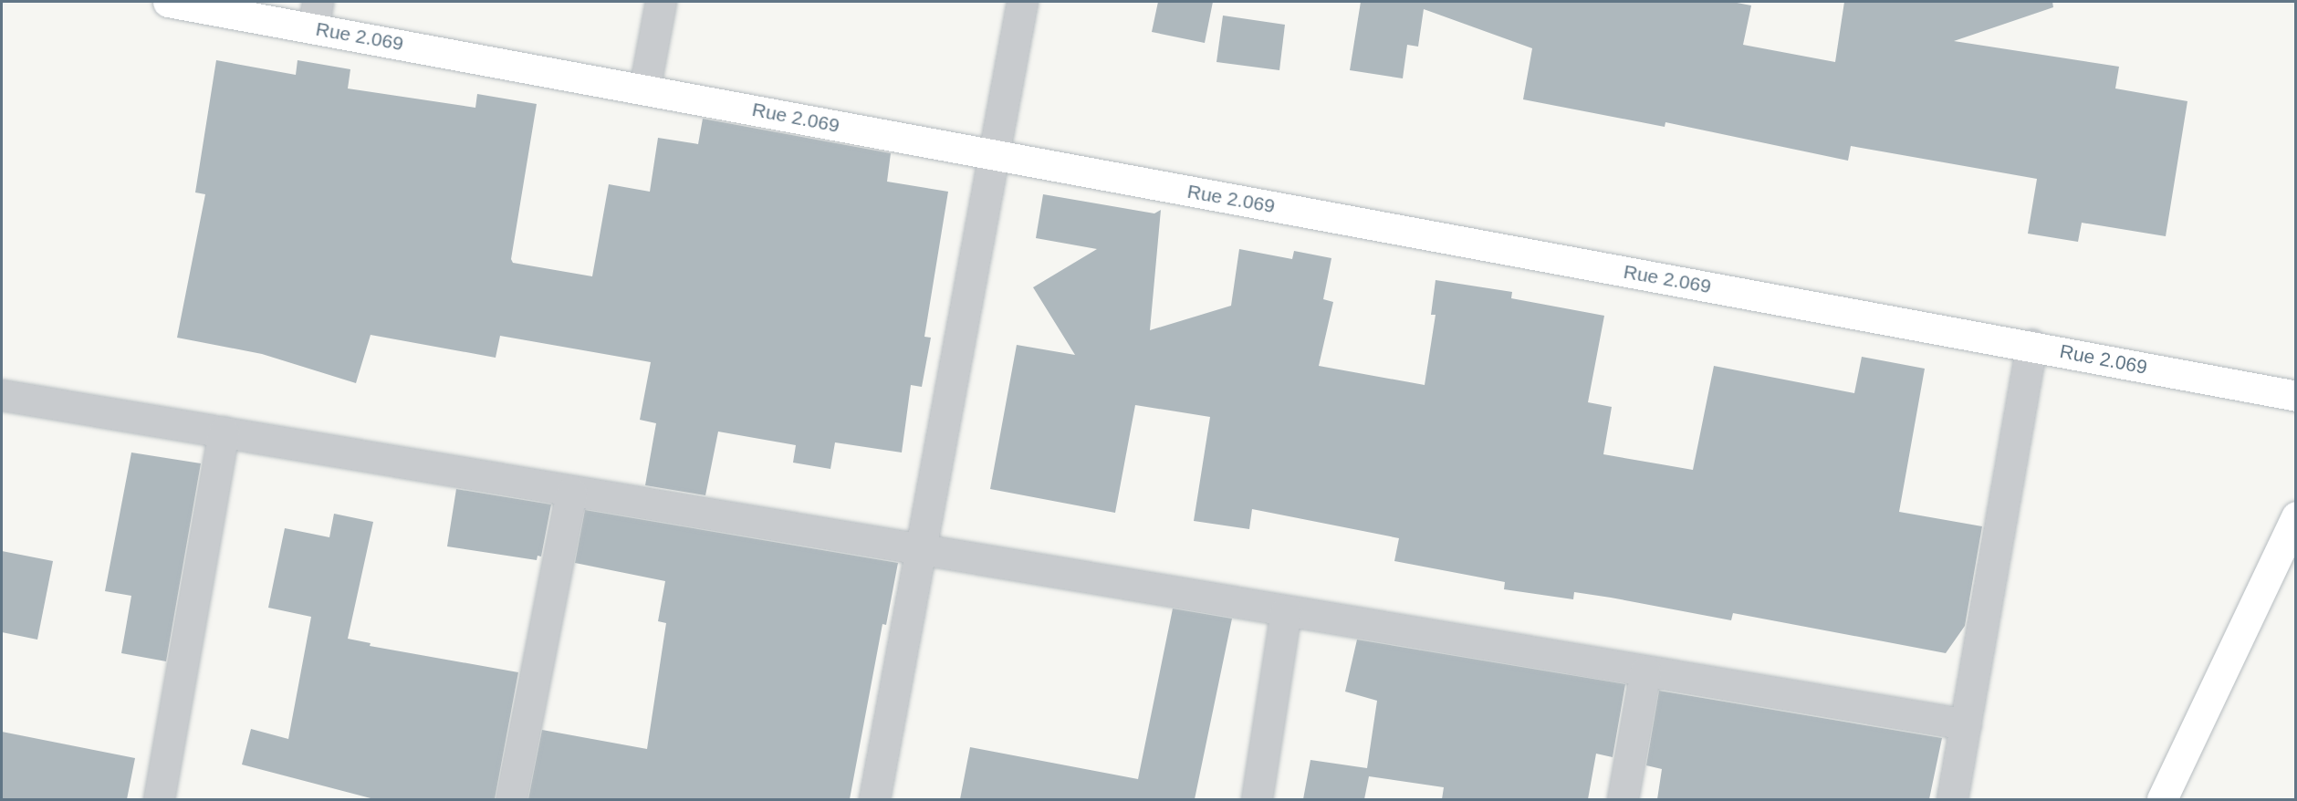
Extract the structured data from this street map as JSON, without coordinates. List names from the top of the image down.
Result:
{
  "streets": {
    "street": ["Rue 2.069"]
  }
}
